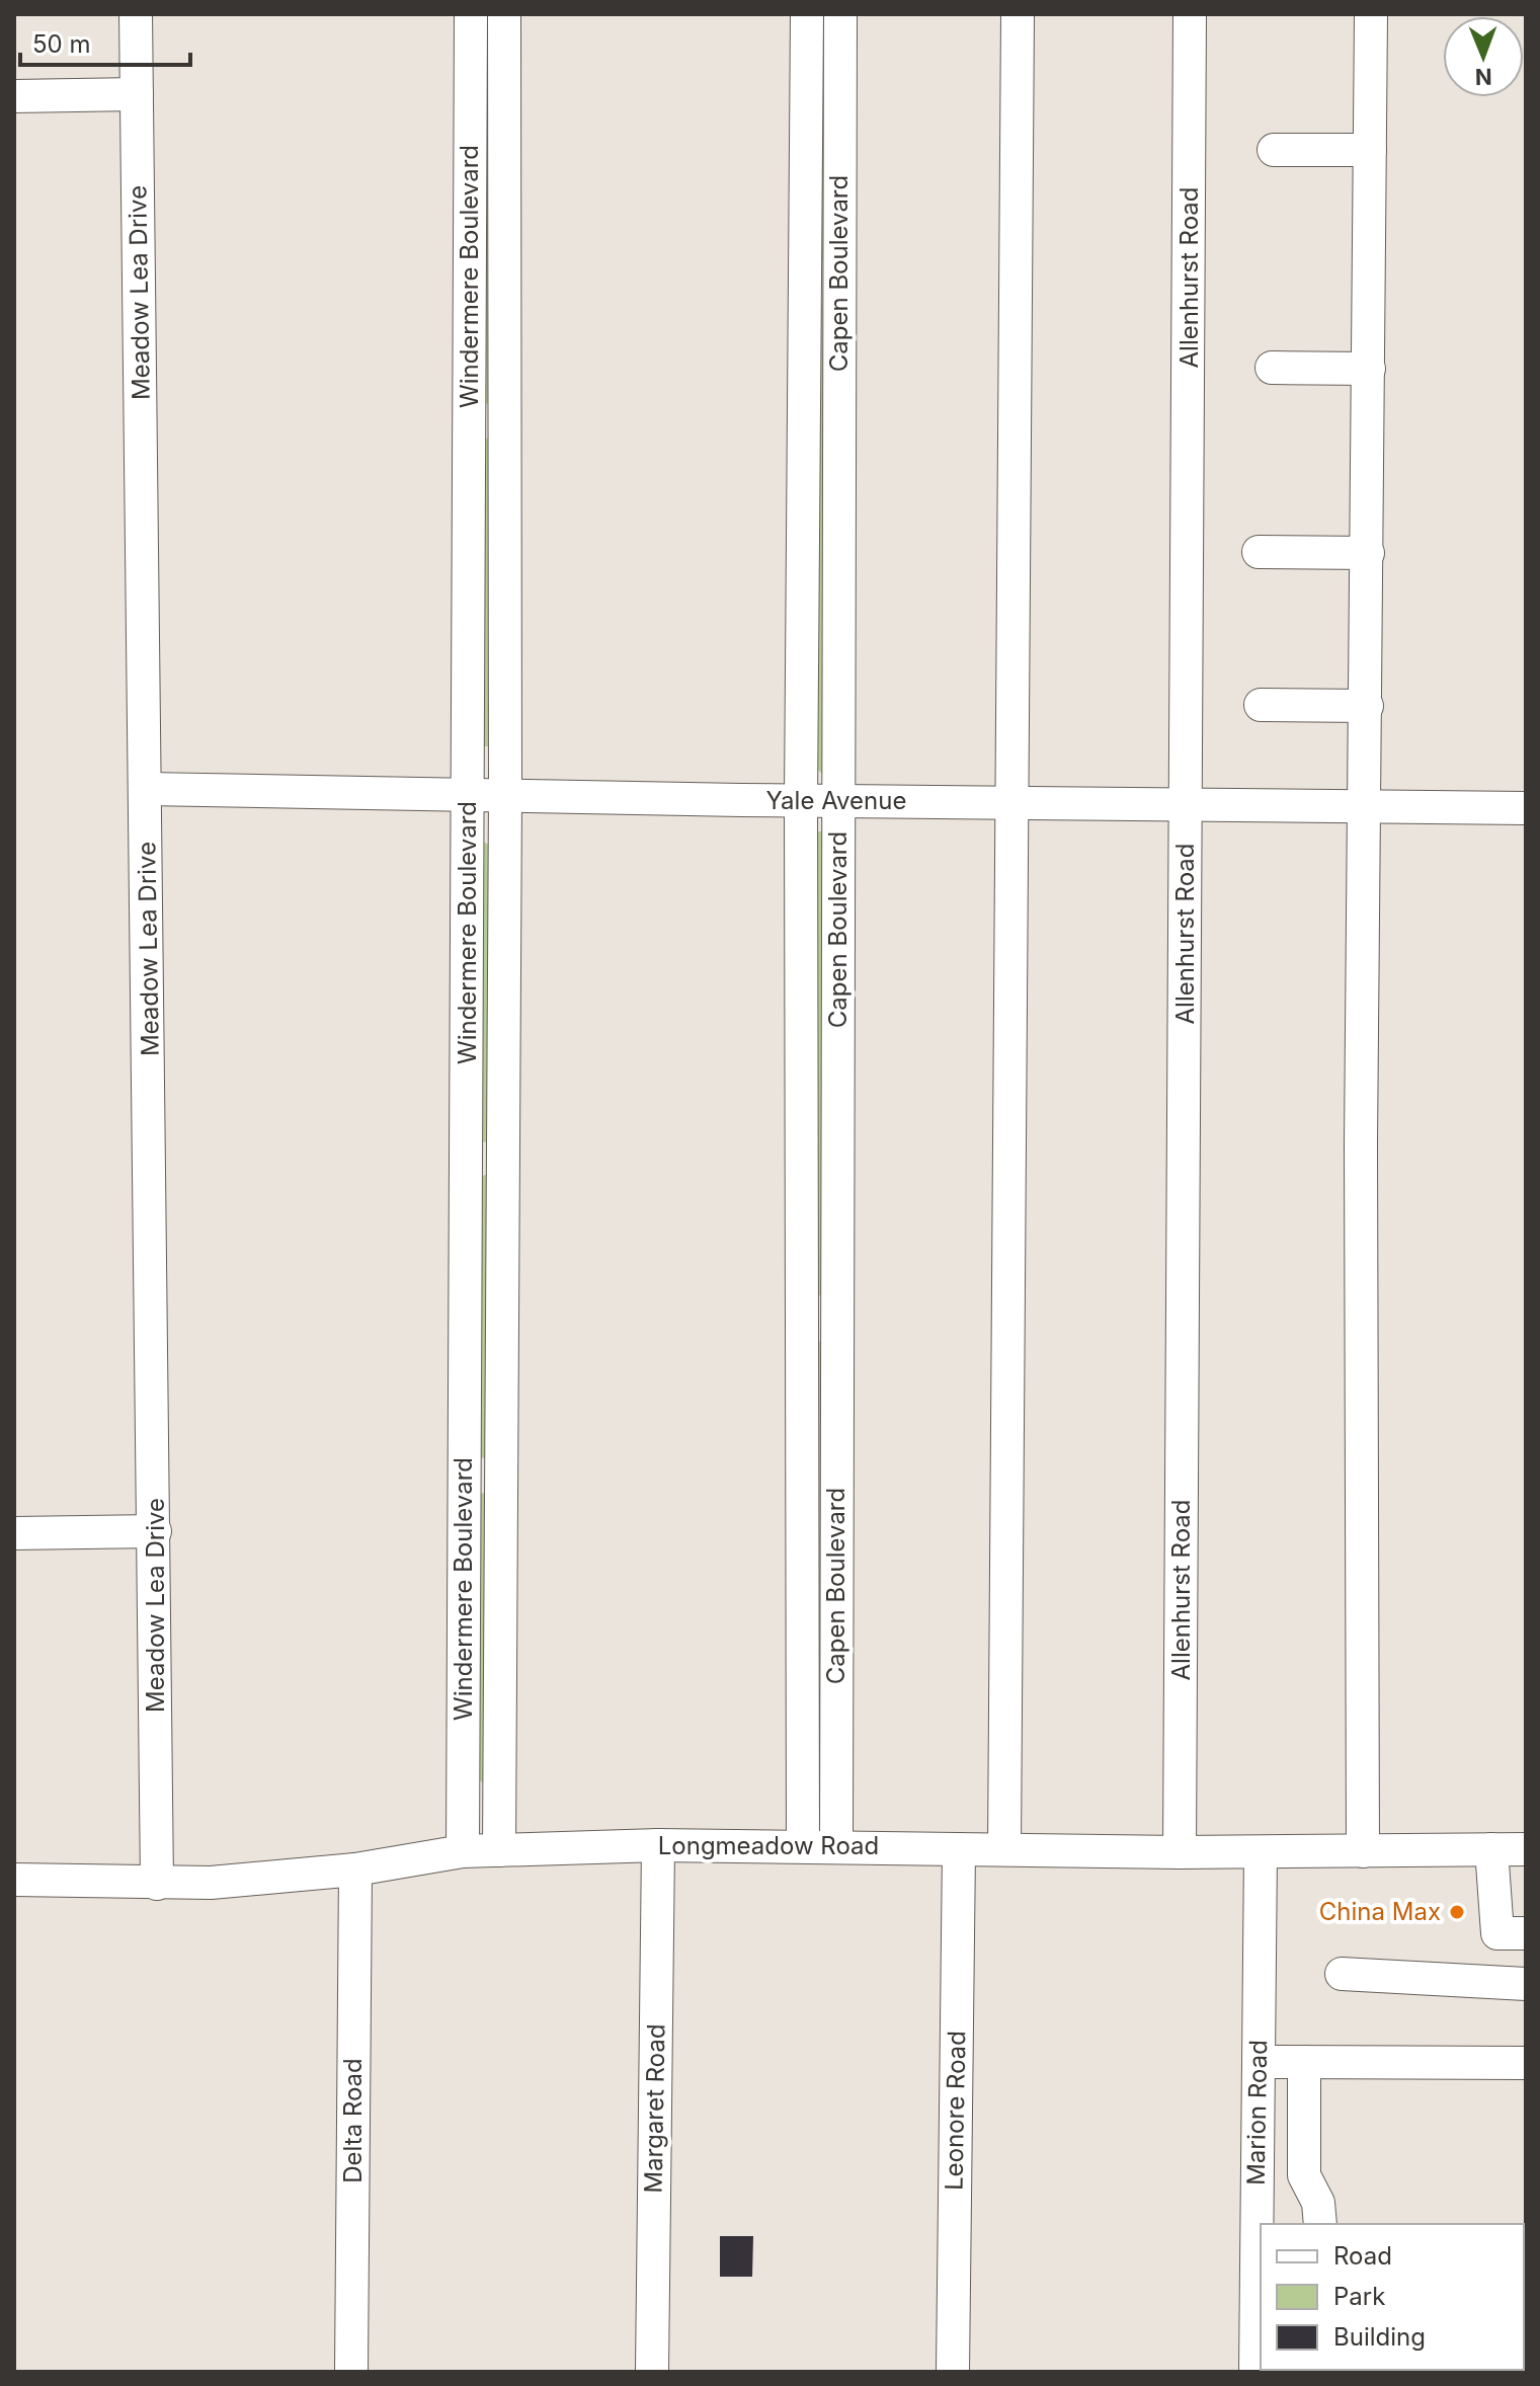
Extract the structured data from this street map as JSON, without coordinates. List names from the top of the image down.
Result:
{
  "streets": {
    "street": [
      "Capen Boulevard",
      "Windermere Boulevard",
      "Allenhurst Road",
      "Meadow Lea Drive",
      "Yale Avenue",
      "Longmeadow Road",
      "Margaret Road",
      "Leonore Road",
      "Marion Road",
      "Delta Road"
    ]
  },
  "crossings": [
    ["Capen Boulevard", "Yale Avenue"],
    ["Capen Boulevard", "Longmeadow Road"],
    ["Windermere Boulevard", "Yale Avenue"],
    ["Windermere Boulevard", "Longmeadow Road"],
    ["Allenhurst Road", "Yale Avenue"],
    ["Allenhurst Road", "Longmeadow Road"],
    ["Meadow Lea Drive", "Yale Avenue"],
    ["Meadow Lea Drive", "Longmeadow Road"],
    ["Longmeadow Road", "Margaret Road"],
    ["Longmeadow Road", "Leonore Road"],
    ["Longmeadow Road", "Marion Road"],
    ["Longmeadow Road", "Delta Road"]
  ],
  "places": ["China Max"],
  "legend": ["Road", "Park", "Building"],
  "scale_bar": "50 m",
  "north": "bottom"
}
